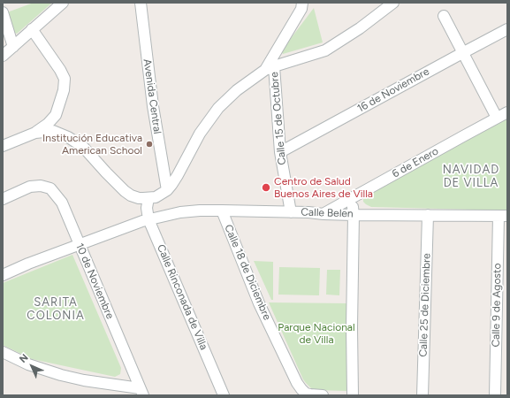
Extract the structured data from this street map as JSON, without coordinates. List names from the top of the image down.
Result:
{
  "streets": {
    "street": [
      "16 de Noviembre",
      "Avenida Central",
      "Calle 15 de Octubre",
      "6 de Enero",
      "Calle Belen",
      "Calle 18 de Diciembre",
      "10 de Noviembre",
      "Calle Rinconada de Villa",
      "Calle 25 de Diciembre",
      "Calle 9 de Agosto"
    ]
  },
  "crossings": [
    ["16 de Noviembre", "Calle 15 de Octubre"],
    ["Calle 15 de Octubre", "Calle Belen"],
    ["6 de Enero", "Calle Belen"],
    ["Calle Belen", "Calle 18 de Diciembre"],
    ["Calle Belen", "10 de Noviembre"],
    ["Calle Belen", "Calle Rinconada de Villa"],
    ["Calle Belen", "Calle 25 de Diciembre"],
    ["Calle Belen", "Calle 9 de Agosto"]
  ],
  "districts": ["NAVIDAD DE VILLA", "SARITA COLONIA"],
  "parks": ["Parque Nacional de Villa"],
  "places": ["Institución Educativa American School", "Centro de Salud Buenos Aires de Villa"],
  "north": "top left"
}
